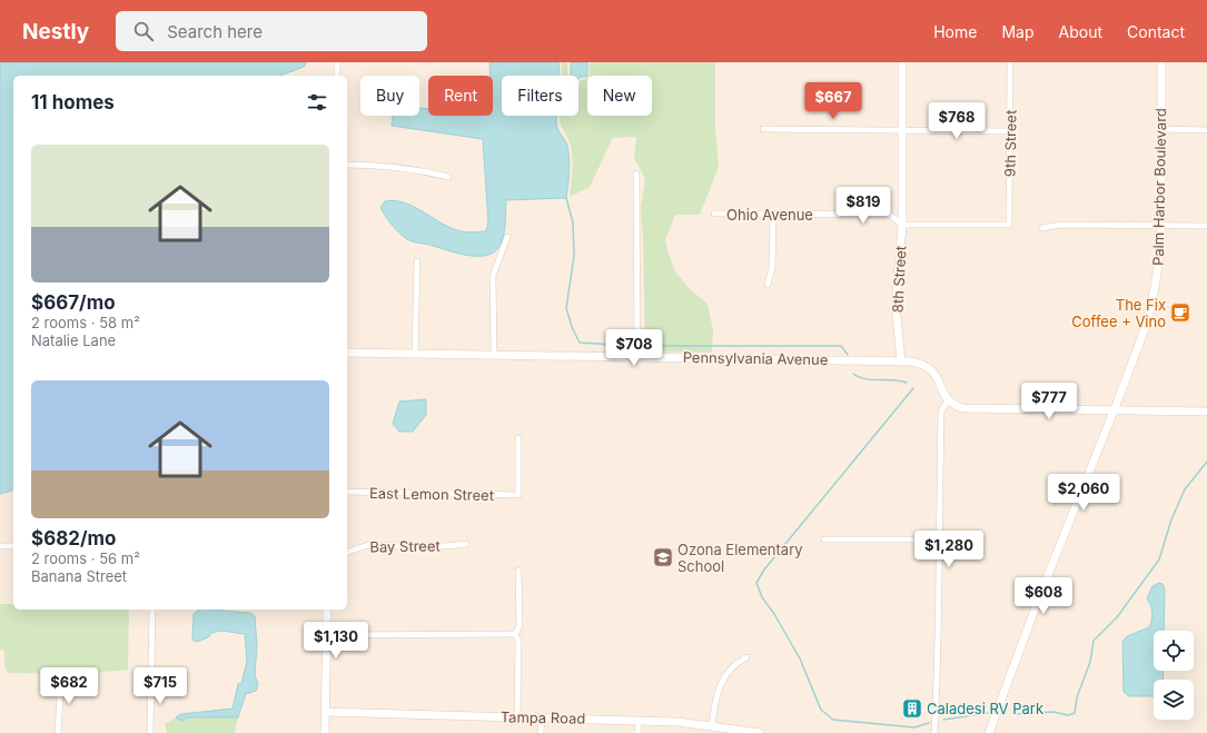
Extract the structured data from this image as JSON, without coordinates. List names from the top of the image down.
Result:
{
  "streets": {
    "street": [
      "9th Street",
      "Palm Harbor Boulevard",
      "Ohio Avenue",
      "8th Street",
      "Pennsylvania Avenue",
      "East Lemon Street",
      "Bay Street",
      "Tampa Road"
    ]
  },
  "crossings": [
    ["9th Street", "Ohio Avenue"],
    ["Ohio Avenue", "8th Street"],
    ["8th Street", "Pennsylvania Avenue"]
  ],
  "places": {
    "cafe": ["The Fix Coffee + Vino"],
    "school or university": ["Ozona Elementary School"],
    "building": ["Caladesi RV Park"]
  },
  "page": {
    "header": "Nestly",
    "search": "Search here",
    "nav": [
      "Home",
      "Map",
      "About",
      "Contact"
    ],
    "chip": [
      "Buy",
      "Rent",
      "Filters",
      "New"
    ],
    "heading": "11 homes",
    "price": [
      "$667",
      "$768",
      "$819",
      "$708",
      "$777",
      "$2,060",
      "$1,280",
      "$608",
      "$1,130",
      "$682",
      "$715"
    ],
    "list": [
      {
        "name": "$667/mo",
        "note": "2 rooms · 58 m² · Natalie Lane"
      },
      {
        "name": "$682/mo",
        "note": "2 rooms · 56 m² · Banana Street"
      }
    ]
  }
}
